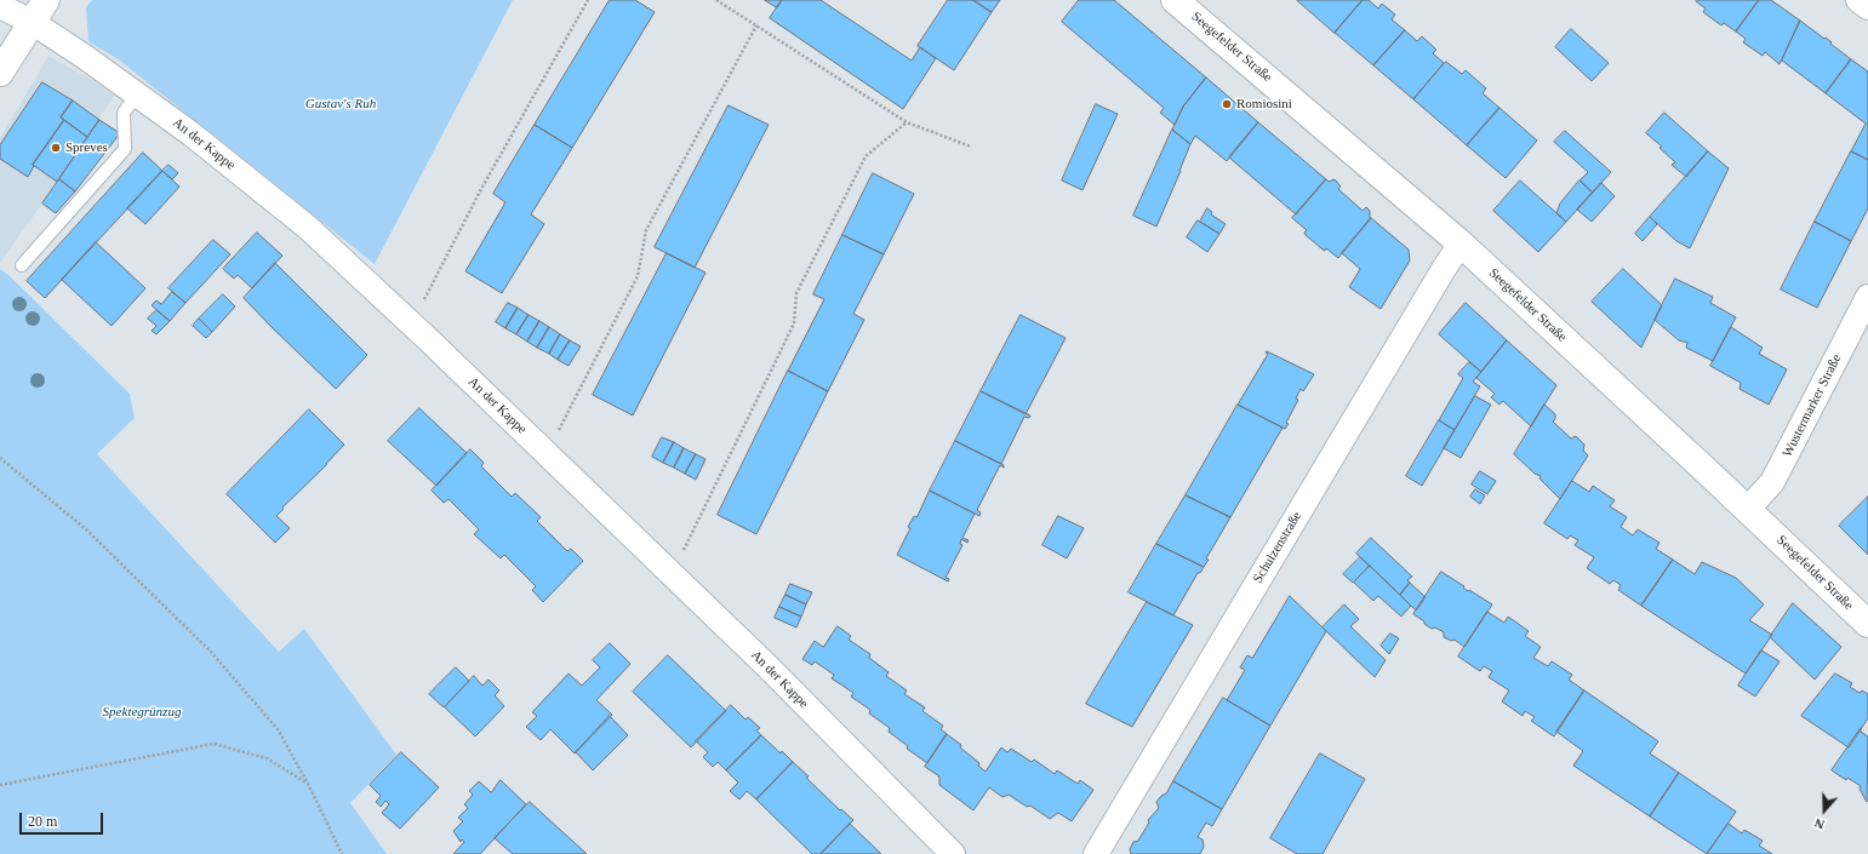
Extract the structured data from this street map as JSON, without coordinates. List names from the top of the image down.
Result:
{
  "streets": {
    "street": [
      "Seegefelder Straße",
      "An der Kappe",
      "Wustermarker Straße",
      "Schulzenstraße"
    ]
  },
  "crossings": [
    ["Seegefelder Straße", "Wustermarker Straße"],
    ["Seegefelder Straße", "Schulzenstraße"]
  ],
  "parks": ["Gustav's Ruh", "Spektegrünzug"],
  "places": ["Romiosini", "Spreves"],
  "scale_bar": "20 m",
  "north": "bottom"
}
